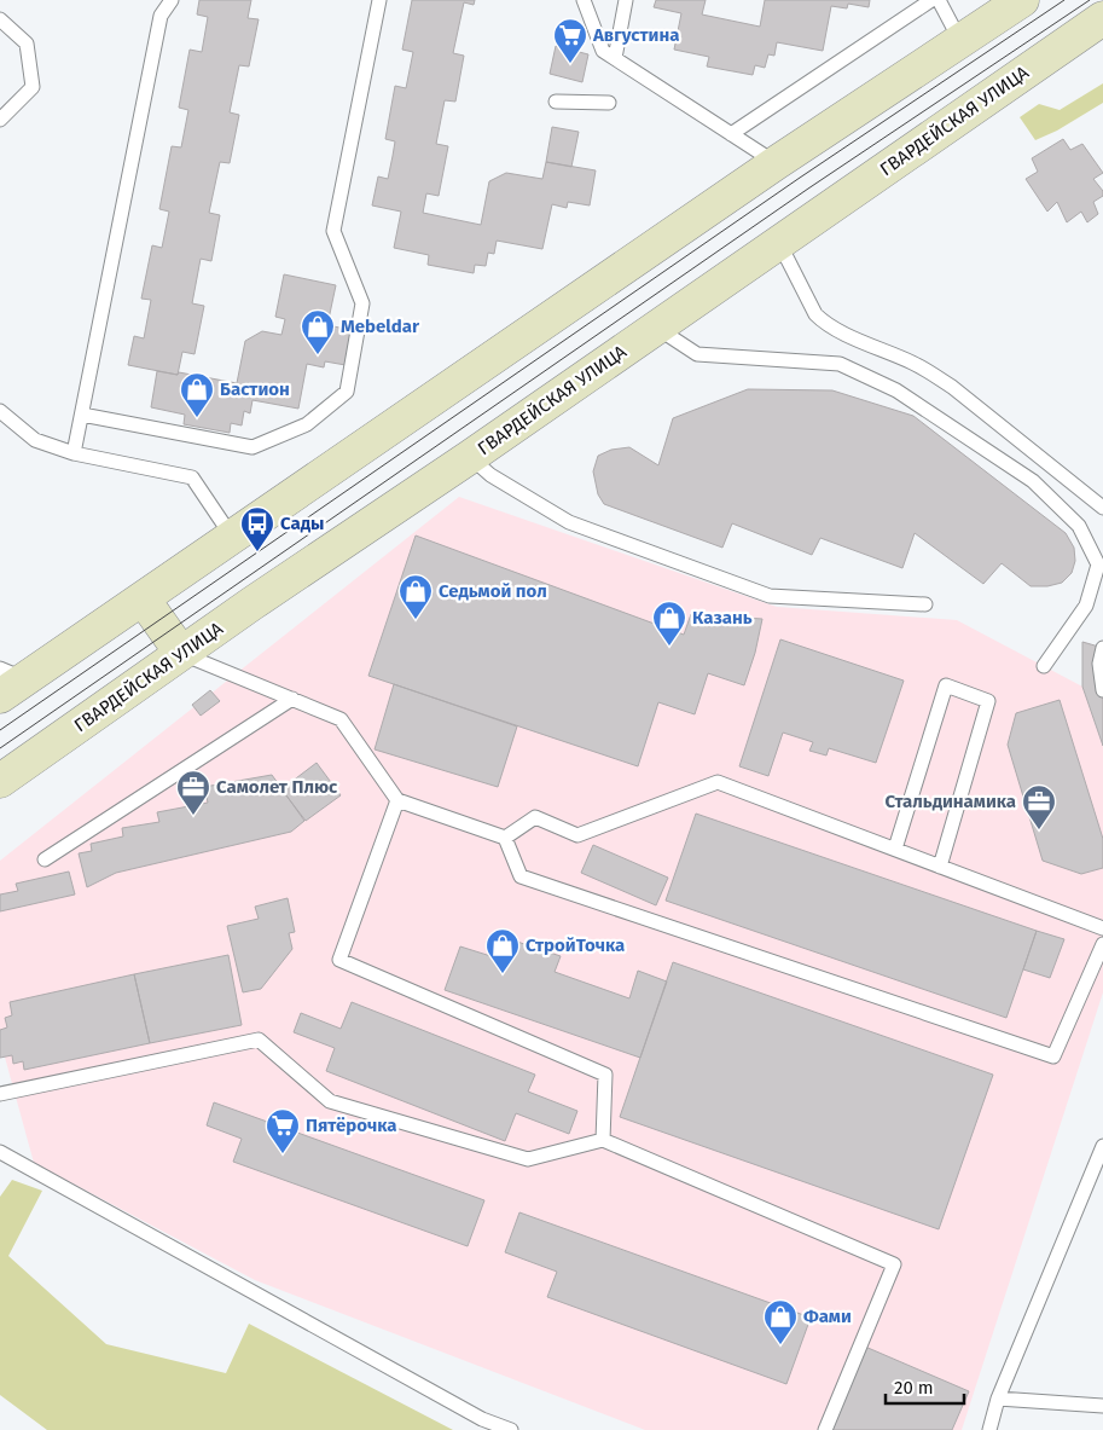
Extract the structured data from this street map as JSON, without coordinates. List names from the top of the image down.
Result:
{
  "streets": {
    "main road": ["ГВАРДЕЙСКАЯ УЛИЦА"]
  },
  "places": {
    "supermarket": ["Августина", "Пятёрочка"],
    "shop": [
      "Mebeldar",
      "Бастион",
      "Седьмой пол",
      "Казань",
      "СтройТочка",
      "Фами"
    ],
    "bus stop": ["Сады"],
    "office": ["Самолет Плюс", "Стальдинамика"]
  },
  "scale_bar": "20 m"
}
